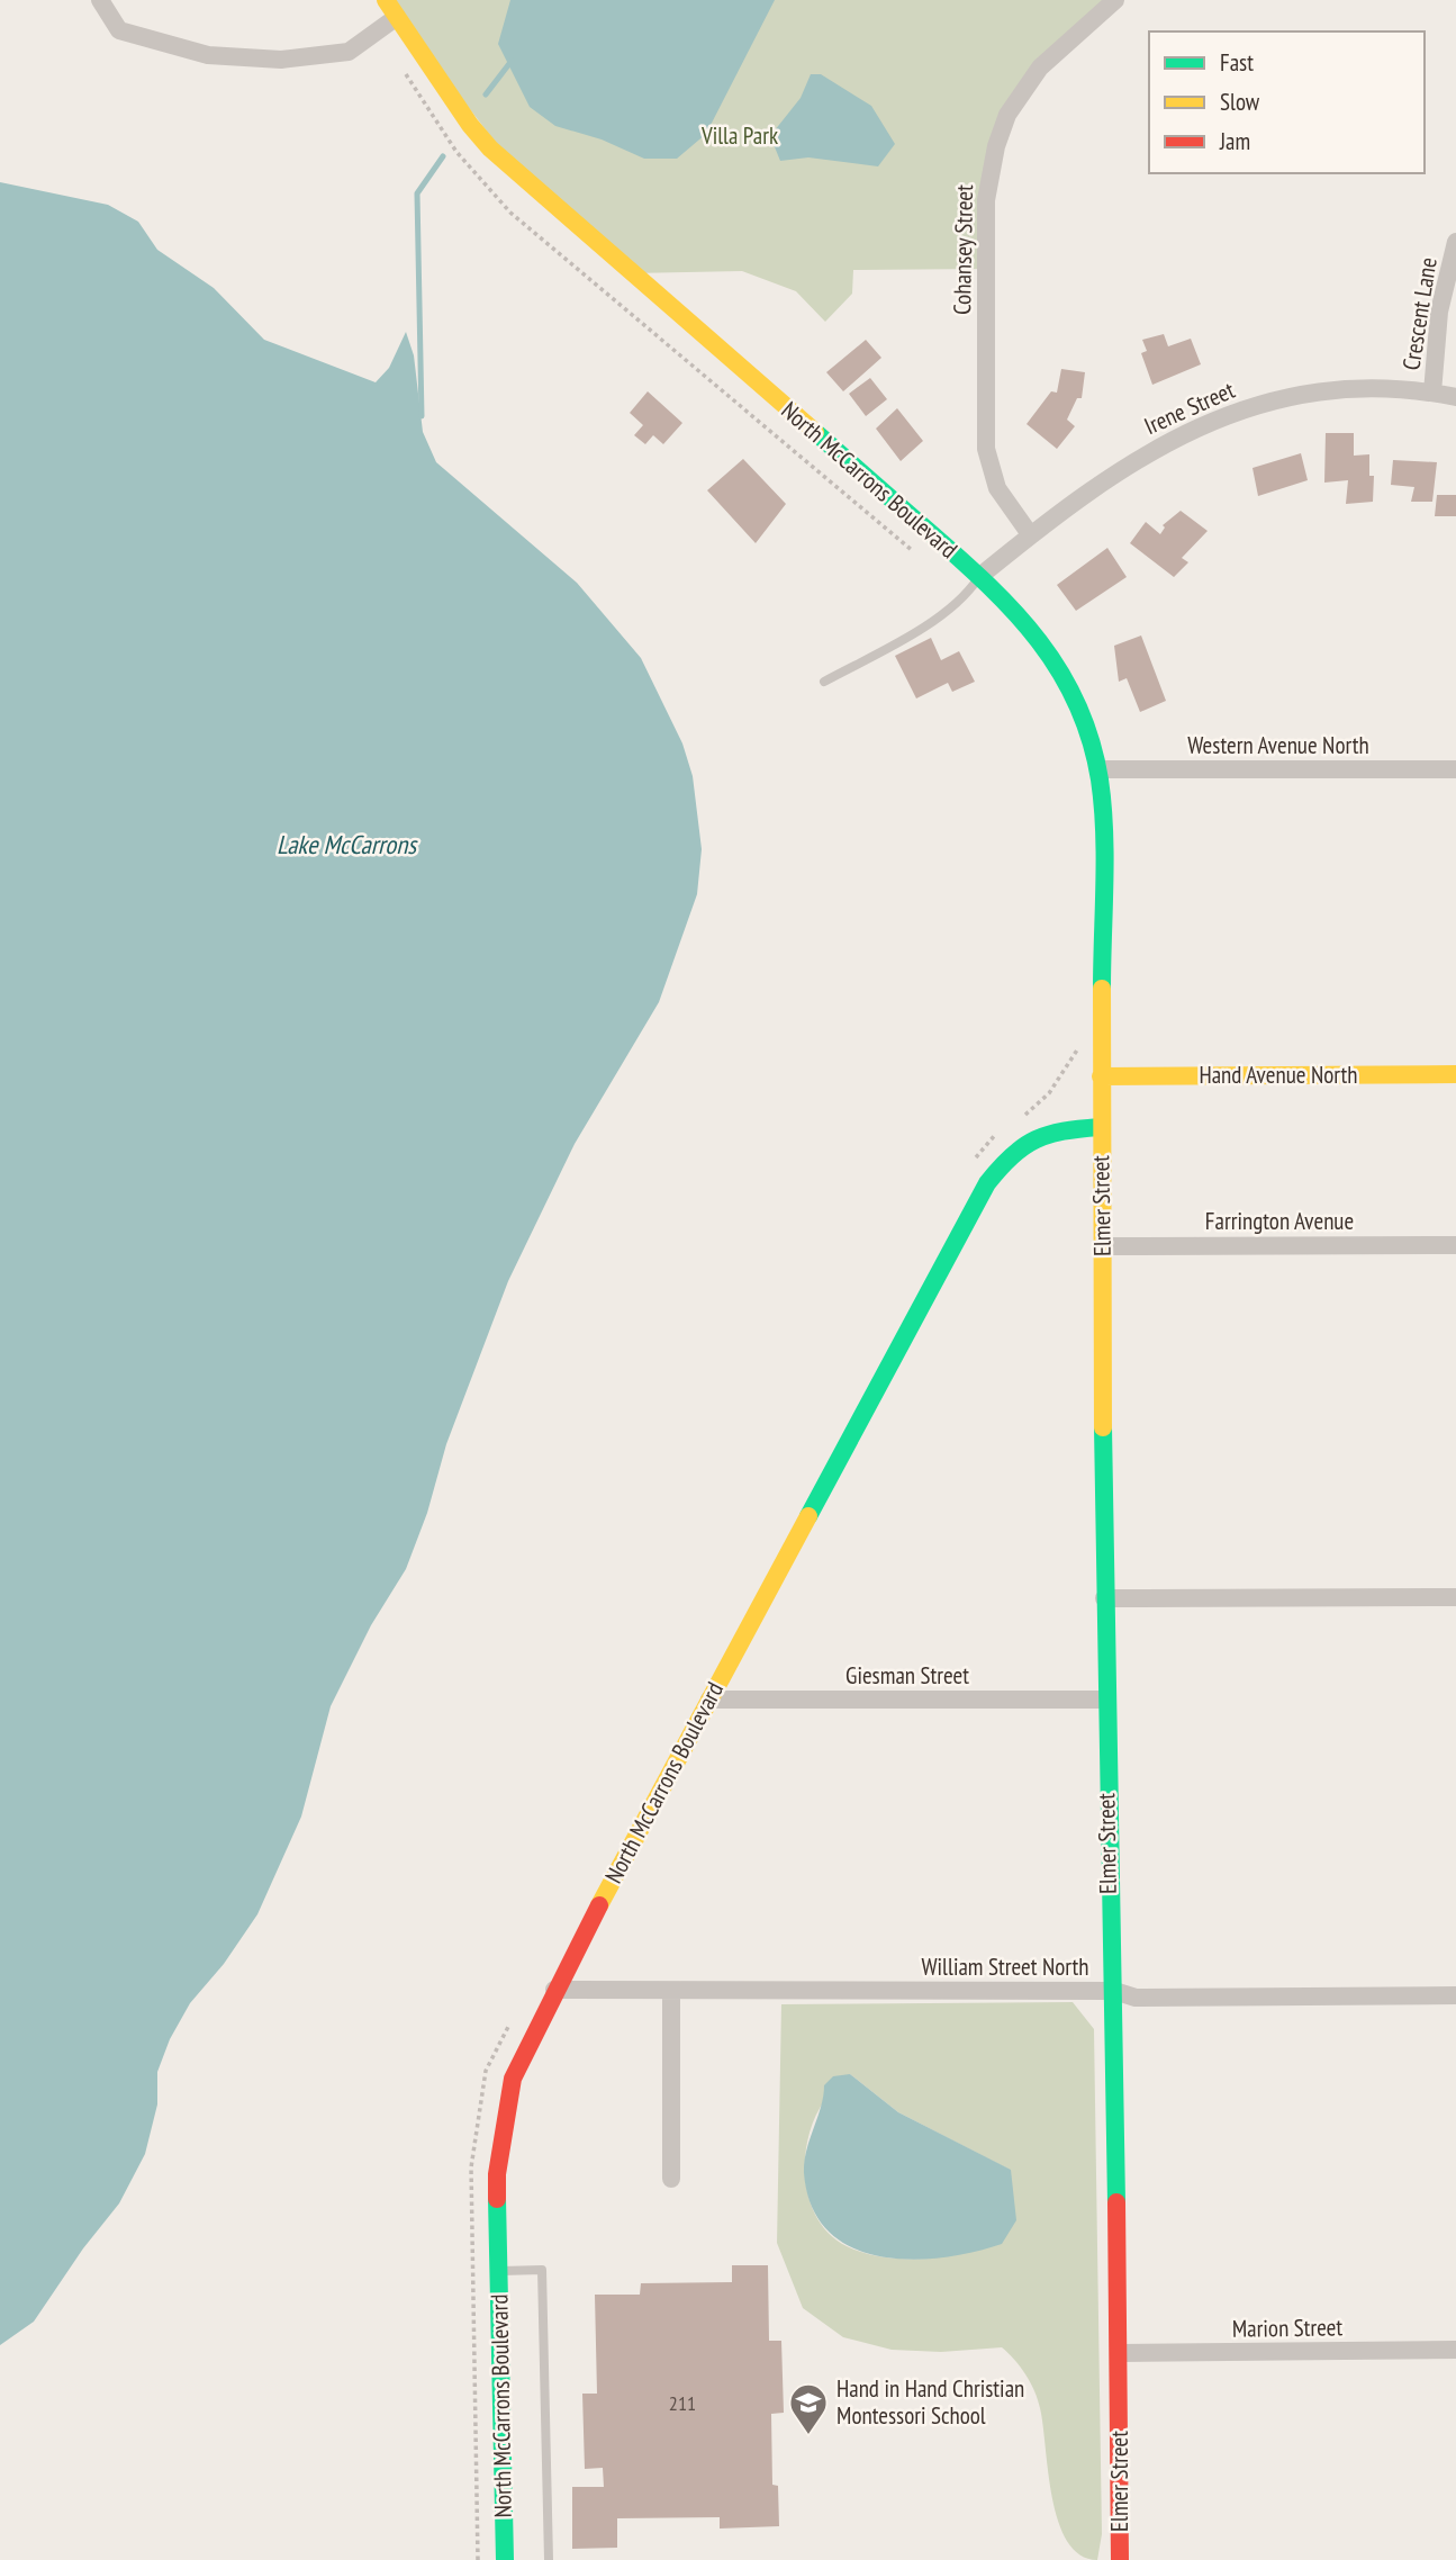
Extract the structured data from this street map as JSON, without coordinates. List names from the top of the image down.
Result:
{
  "streets": {
    "street": [
      "Cohansey Street",
      "Crescent Lane",
      "Irene Street",
      "North McCarrons Boulevard",
      "Western Avenue North",
      "Hand Avenue North",
      "Elmer Street",
      "Farrington Avenue",
      "Giesman Street",
      "William Street North",
      "Marion Street"
    ]
  },
  "crossings": [
    ["Cohansey Street", "Irene Street"],
    ["Crescent Lane", "Irene Street"],
    ["Irene Street", "North McCarrons Boulevard"],
    ["North McCarrons Boulevard", "Western Avenue North"],
    ["North McCarrons Boulevard", "Hand Avenue North"],
    ["North McCarrons Boulevard", "Elmer Street"],
    ["North McCarrons Boulevard", "Giesman Street"],
    ["North McCarrons Boulevard", "William Street North"],
    ["Hand Avenue North", "Elmer Street"],
    ["Elmer Street", "Farrington Avenue"],
    ["Elmer Street", "Giesman Street"],
    ["Elmer Street", "William Street North"],
    ["Elmer Street", "Marion Street"]
  ],
  "water": ["Lake McCarrons"],
  "parks": ["Villa Park"],
  "places": {
    "school or university": ["Hand in Hand Christian Montessori School"]
  },
  "house_numbers": ["211"],
  "legend": ["Fast", "Slow", "Jam"]
}
